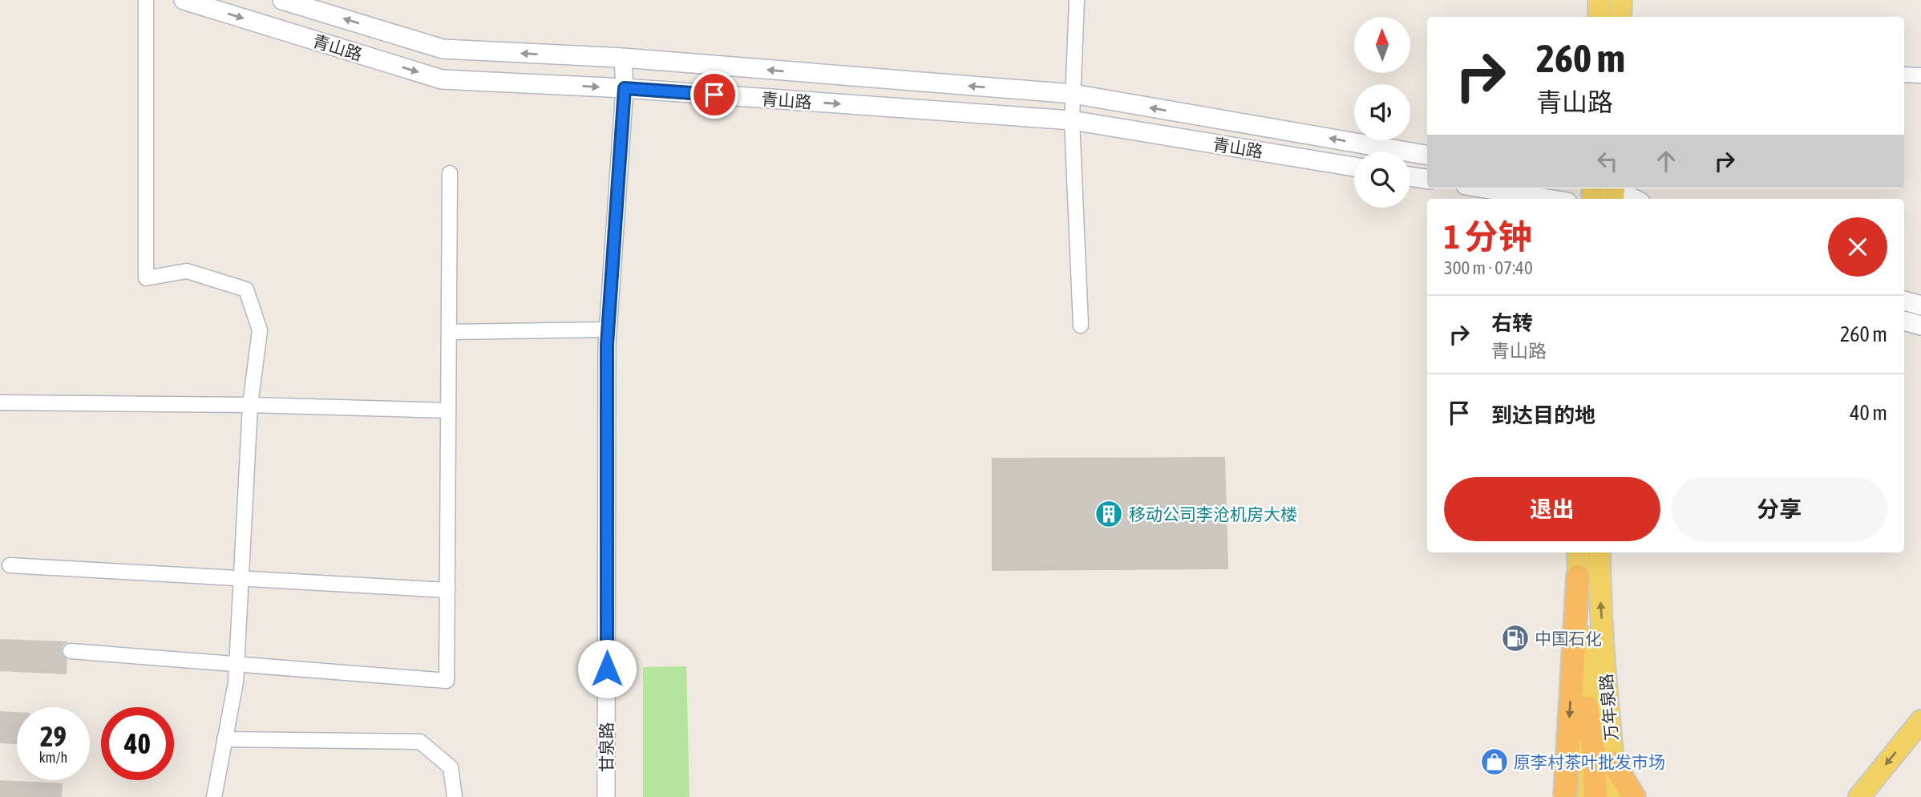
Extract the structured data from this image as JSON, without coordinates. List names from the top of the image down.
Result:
{
  "streets": {
    "main road": ["青山路", "万年泉路"],
    "street": ["甘泉路"]
  },
  "crossings": [
    ["青山路", "甘泉路"]
  ],
  "places": {
    "building": ["移动公司李沧机房大楼"],
    "fuel station": ["中国石化"],
    "shop": ["原李村茶叶批发市场"]
  },
  "north": "top",
  "page": {
    "turn": ["260 m", "青山路"],
    "heading": ["1 分钟", "300 m · 07:40"],
    "list": [
      {
        "name": "右转",
        "note": "青山路",
        "value": "260 m"
      },
      {
        "name": "到达目的地",
        "value": "40 m"
      }
    ],
    "buttons": ["退出", "分享"],
    "speed": "29 km/h",
    "limit": "40"
  }
}
